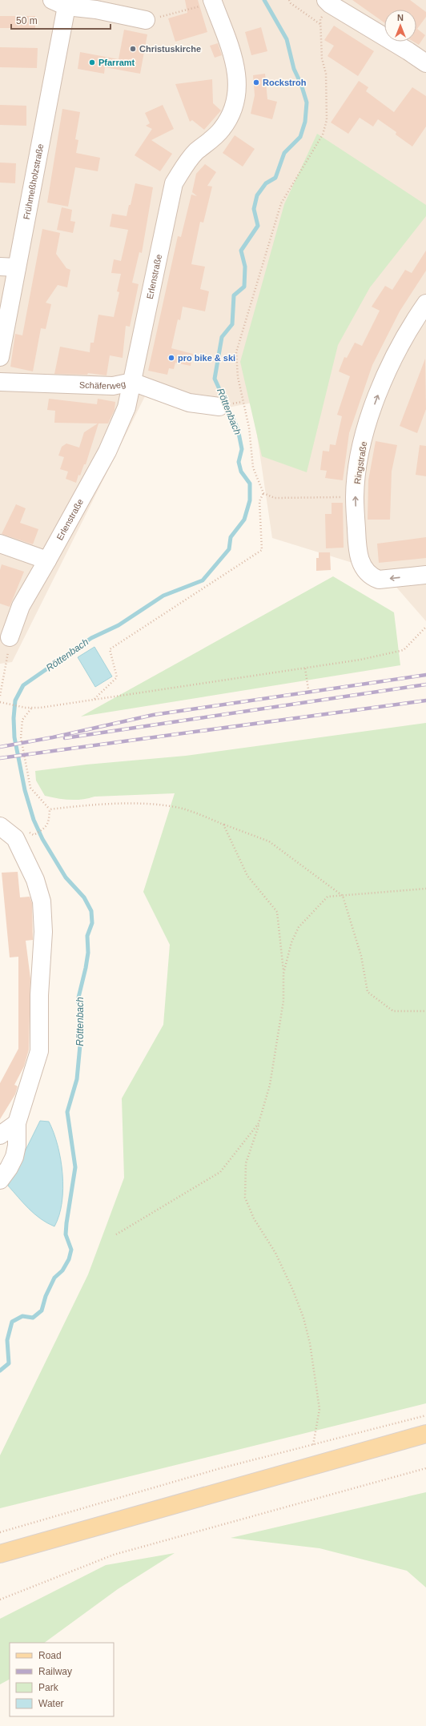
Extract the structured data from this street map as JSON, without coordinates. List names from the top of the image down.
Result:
{
  "streets": {
    "street": [
      "Frühmeßholzstraße",
      "Erlenstraße",
      "Schäferweg",
      "Ringstraße"
    ]
  },
  "crossings": [
    ["Erlenstraße", "Schäferweg"]
  ],
  "water": ["Röttenbach"],
  "places": [
    "Christuskirche",
    "Pfarramt",
    "Rockstroh",
    "pro bike & ski"
  ],
  "legend": [
    "Road",
    "Railway",
    "Park",
    "Water"
  ],
  "scale_bar": "50 m",
  "north": "top"
}
